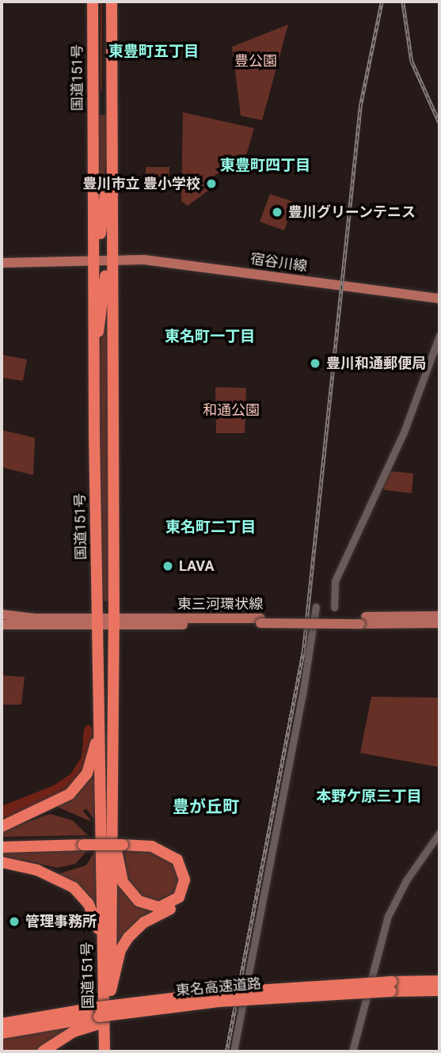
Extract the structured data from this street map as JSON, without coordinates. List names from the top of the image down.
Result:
{
  "streets": {
    "highway": ["国道151号", "東名高速道路"],
    "main road": ["宿谷川線", "東三河環状線"]
  },
  "crossings": [
    ["国道151号", "宿谷川線"],
    ["国道151号", "東三河環状線"]
  ],
  "districts": [
    "東豊町五丁目",
    "東豊町四丁目",
    "東名町一丁目",
    "東名町二丁目",
    "本野ケ原三丁目",
    "豊が丘町"
  ],
  "parks": ["豊公園", "和通公園"],
  "places": [
    "豊川市立 豊小学校",
    "豊川グリーンテニス",
    "豊川和通郵便局",
    "LAVA",
    "管理事務所"
  ]
}
